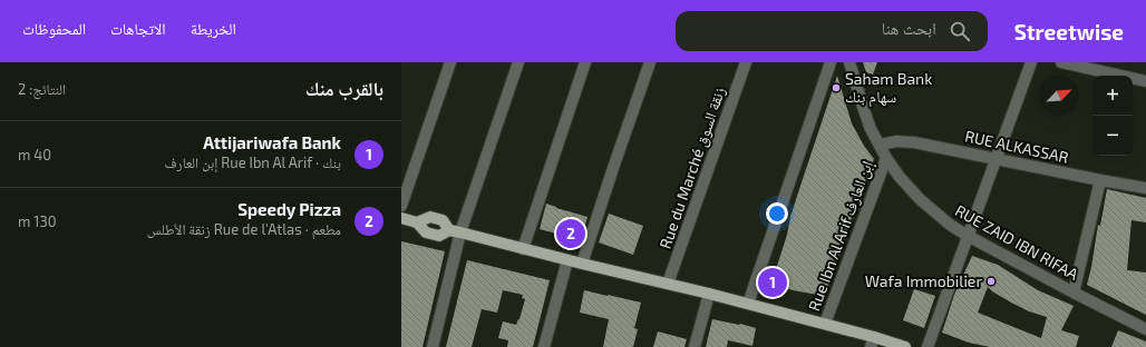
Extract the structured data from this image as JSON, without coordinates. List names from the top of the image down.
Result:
{
  "streets": {
    "street": [
      "RUE ALKASSAR",
      "Rue du Marché زنقة السوق",
      "Rue Ibn Al Arif إبن العارف",
      "RUE ZAID IBN RIFAA"
    ]
  },
  "crossings": [
    ["RUE ALKASSAR", "RUE ZAID IBN RIFAA"],
    ["Rue Ibn Al Arif إبن العارف", "RUE ZAID IBN RIFAA"]
  ],
  "places": ["Saham Bank سهام بنك", "Wafa Immobilier"],
  "north": "top right",
  "page": {
    "header": "Streetwise",
    "search": "ابحث هنا",
    "nav": ["الخريطة", "الاتجاهات", "المحفوظات"],
    "heading": ["بالقرب منك", "النتائج: 2"],
    "map_buttons": ["+", "−"],
    "list": [
      {
        "mark": "1",
        "name": "Attijariwafa Bank",
        "note": "بنك · Rue Ibn Al Arif إبن العارف",
        "value": "40 m"
      },
      {
        "mark": "2",
        "name": "Speedy Pizza",
        "note": "مطعم · Rue de l'Atlas زنقة الأطلس",
        "value": "130 m"
      }
    ],
    "pins": ["2", "1"]
  }
}
